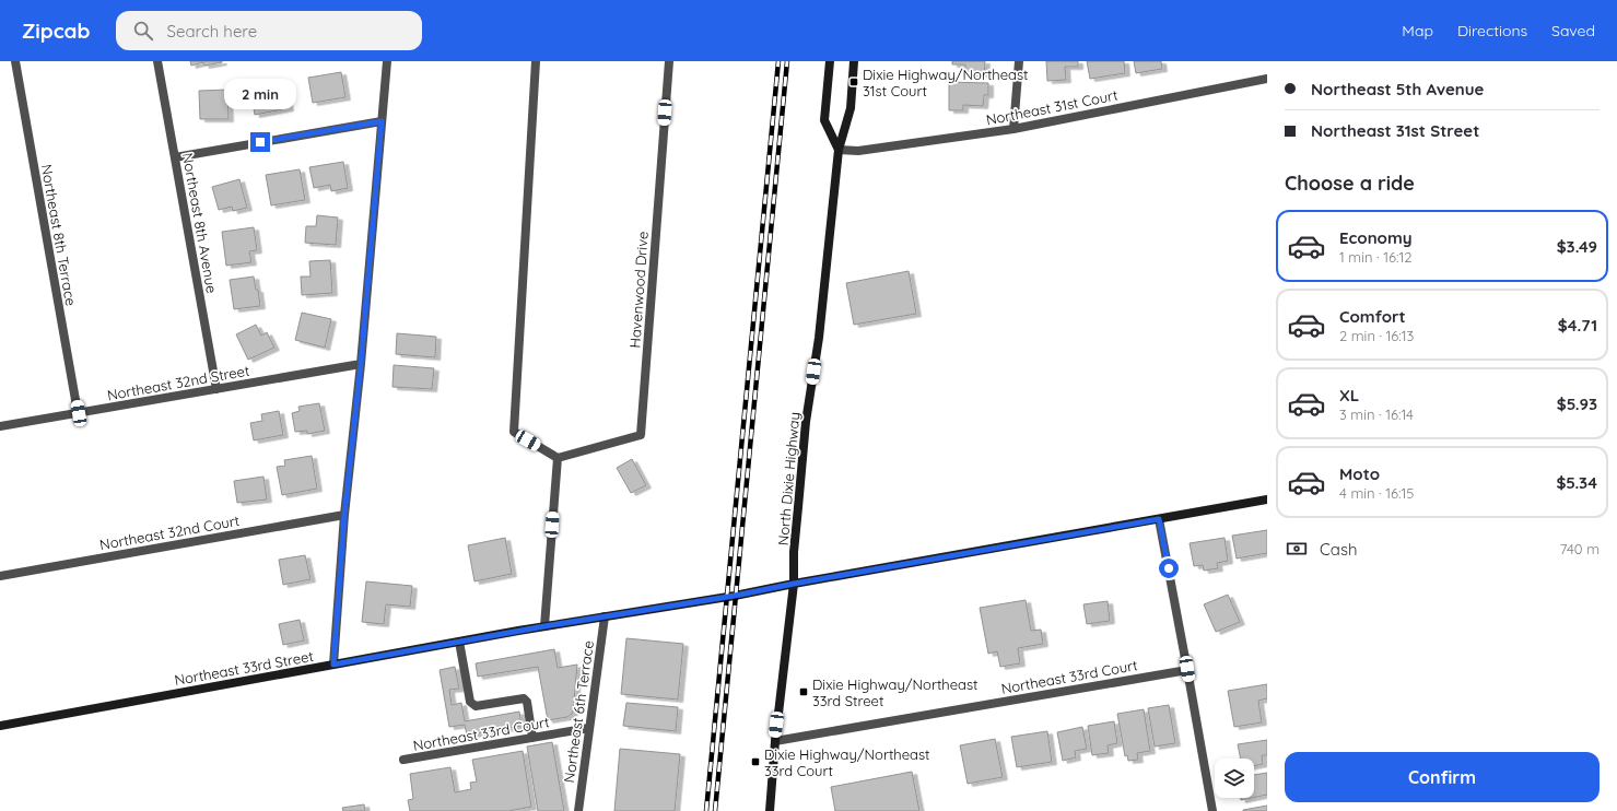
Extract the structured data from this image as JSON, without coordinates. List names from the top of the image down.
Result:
{
  "streets": {
    "street": [
      "Northeast 31st Court",
      "Northeast 8th Avenue",
      "Northeast 8th Terrace",
      "Havenwood Drive",
      "Northeast 32nd Street",
      "North Dixie Highway",
      "Northeast 32nd Court",
      "Northeast 33rd Street",
      "Northeast 33rd Court",
      "Northeast 6th Terrace"
    ]
  },
  "crossings": [
    ["Northeast 31st Court", "North Dixie Highway"],
    ["Northeast 8th Avenue", "Northeast 32nd Street"],
    ["Northeast 8th Terrace", "Northeast 32nd Street"],
    ["North Dixie Highway", "Northeast 33rd Street"],
    ["North Dixie Highway", "Northeast 33rd Court"],
    ["Northeast 33rd Street", "Northeast 6th Terrace"],
    ["Northeast 33rd Court", "Northeast 6th Terrace"]
  ],
  "places": {
    "transit": ["Dixie Highway/Northeast 31st Court", "Dixie Highway/Northeast 33rd Street", "Dixie Highway/Northeast 33rd Court"]
  },
  "page": {
    "header": "Zipcab",
    "search": "Search here",
    "nav": ["Map", "Directions", "Saved"],
    "banner": ["Northeast 5th Avenue", "Northeast 31st Street"],
    "bubble": "2 min",
    "heading": "Choose a ride",
    "list": [
      {
        "name": "Economy",
        "note": "1 min · 16:12",
        "value": "$3.49"
      },
      {
        "name": "Comfort",
        "note": "2 min · 16:13",
        "value": "$4.71"
      },
      {
        "name": "XL",
        "note": "3 min · 16:14",
        "value": "$5.93"
      },
      {
        "name": "Moto",
        "note": "4 min · 16:15",
        "value": "$5.34"
      }
    ],
    "pay": ["Cash", "740 m"],
    "buttons": "Confirm"
  }
}
